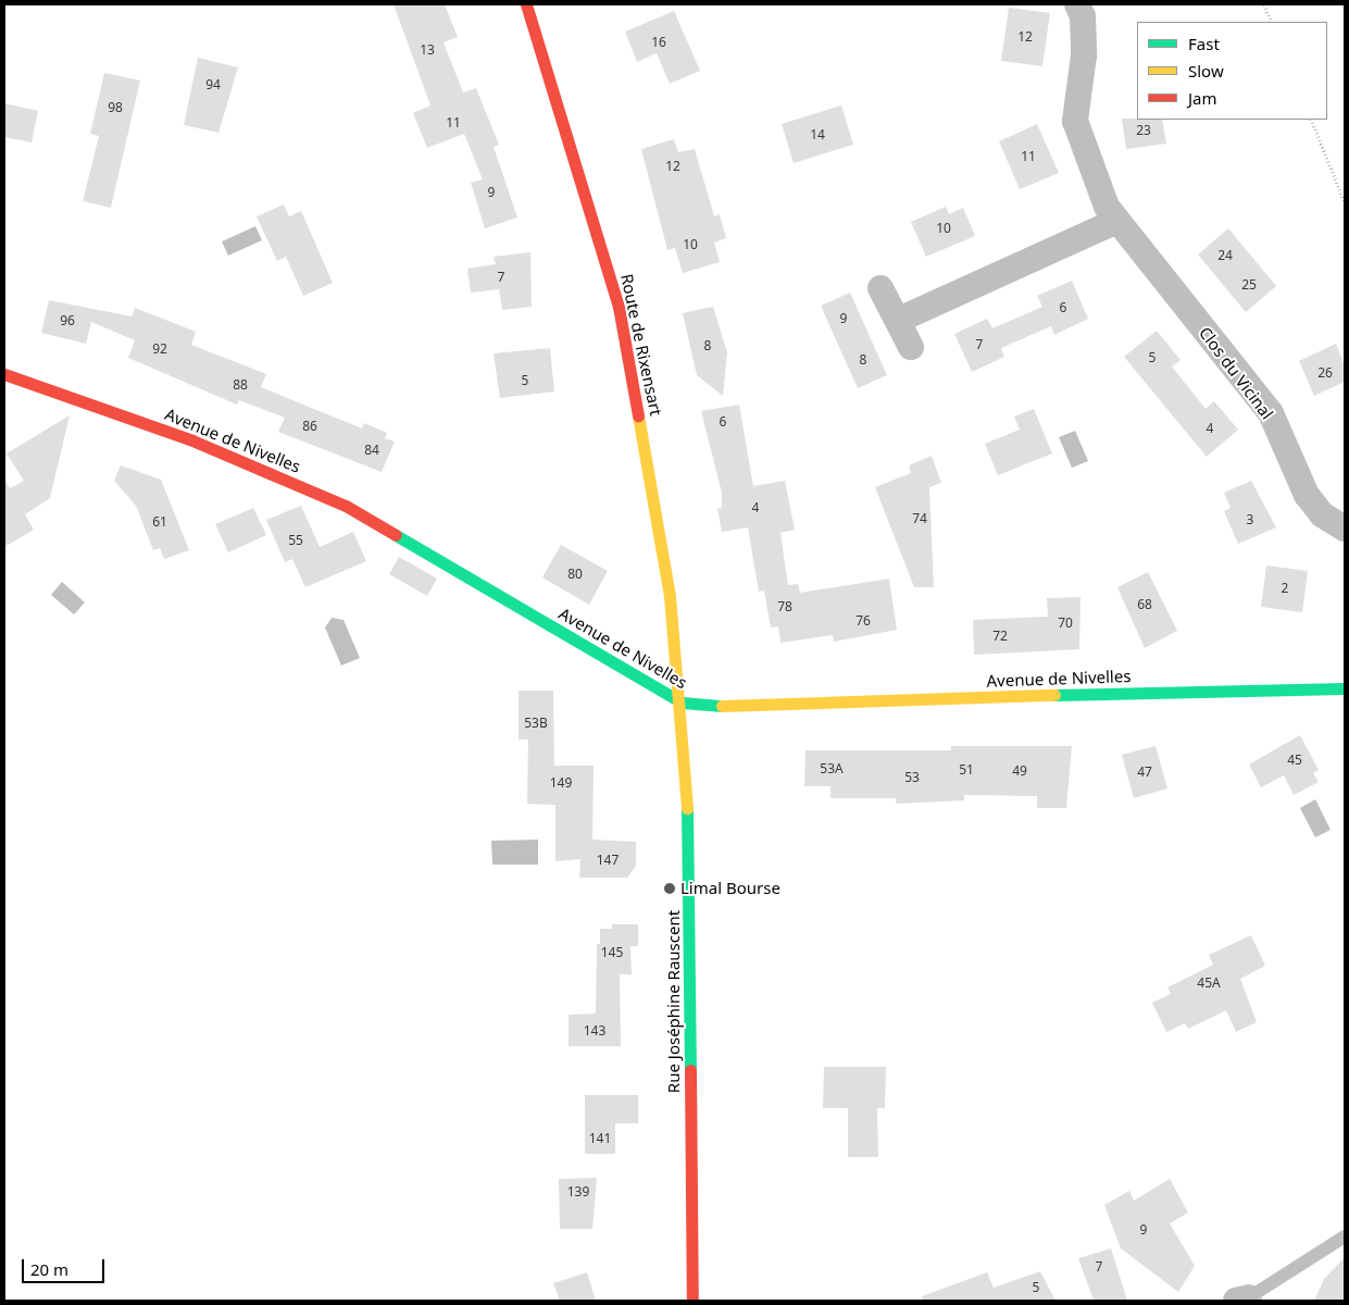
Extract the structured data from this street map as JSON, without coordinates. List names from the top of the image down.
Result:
{
  "streets": {
    "street": [
      "Route de Rixensart",
      "Clos du Vicinal",
      "Avenue de Nivelles",
      "Rue Joséphine Rauscent"
    ]
  },
  "crossings": [
    ["Route de Rixensart", "Avenue de Nivelles"],
    ["Route de Rixensart", "Rue Joséphine Rauscent"],
    ["Avenue de Nivelles", "Rue Joséphine Rauscent"]
  ],
  "places": ["Limal Bourse"],
  "house_numbers": [
    "12",
    "16",
    "13",
    "94",
    "98",
    "11",
    "23",
    "14",
    "11",
    "12",
    "9",
    "10",
    "10",
    "24",
    "7",
    "25",
    "6",
    "9",
    "96",
    "7",
    "8",
    "92",
    "5",
    "8",
    "26",
    "5",
    "88",
    "6",
    "86",
    "4",
    "84",
    "4",
    "74",
    "3",
    "61",
    "55",
    "80",
    "2",
    "68",
    "78",
    "76",
    "70",
    "72",
    "53B",
    "45",
    "53A",
    "51",
    "49",
    "47",
    "53",
    "149",
    "147",
    "145",
    "45A",
    "143",
    "141",
    "139",
    "9",
    "7",
    "5"
  ],
  "legend": ["Fast", "Slow", "Jam"],
  "scale_bar": "20 m"
}
